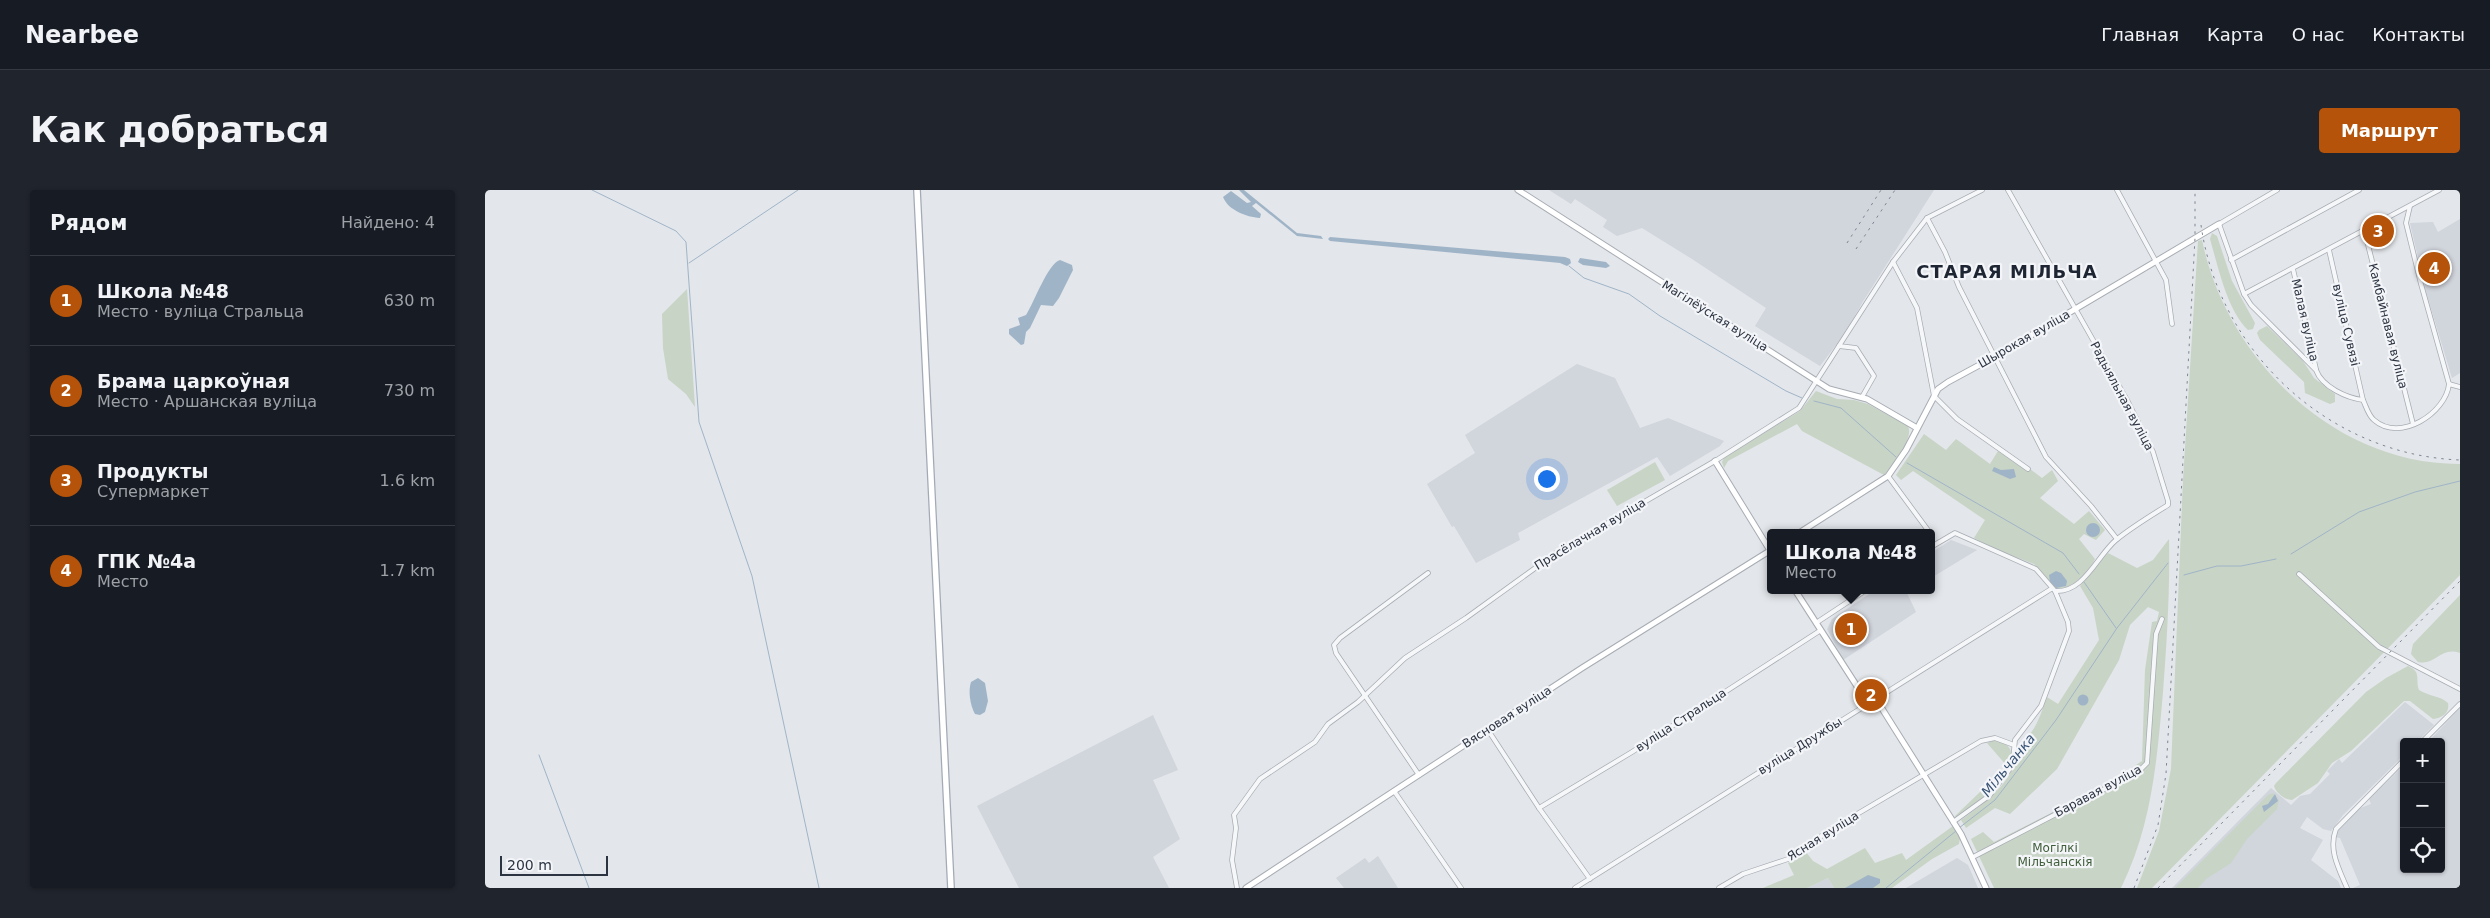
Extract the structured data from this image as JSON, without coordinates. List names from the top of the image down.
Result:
{
  "streets": {
    "street": [
      "Магілёўская вуліца",
      "Малая вуліца",
      "вуліца Сувязі",
      "Камбайнавая вуліца",
      "Шырокая вуліца",
      "Радыяльная вуліца",
      "Прасёлачная вуліца",
      "Вясновая вуліца",
      "вуліца Стральца",
      "вуліца Дружбы",
      "Баравая вуліца",
      "Ясная вуліца"
    ]
  },
  "crossings": [
    ["Магілёўская вуліца", "Прасёлачная вуліца"],
    ["вуліца Сувязі", "Камбайнавая вуліца"],
    ["Шырокая вуліца", "Радыяльная вуліца"],
    ["Радыяльная вуліца", "вуліца Дружбы"]
  ],
  "districts": ["СТАРАЯ МІЛЬЧА"],
  "water": ["Мільчанка"],
  "parks": ["Могілкі Мільчанскія"],
  "scale_bar": "200 m",
  "page": {
    "header": "Nearbee",
    "nav": [
      "Главная",
      "Карта",
      "О нас",
      "Контакты"
    ],
    "buttons": "Маршрут",
    "title": "Как добраться",
    "heading": ["Рядом", "Найдено: 4"],
    "pins": [
      "3",
      "4",
      "1",
      "2"
    ],
    "list": [
      {
        "mark": "1",
        "name": "Школа №48",
        "note": "Место · вуліца Стральца",
        "value": "630 m"
      },
      {
        "mark": "2",
        "name": "Брама царкоўная",
        "note": "Место · Аршанская вуліца",
        "value": "730 m"
      },
      {
        "mark": "3",
        "name": "Продукты",
        "note": "Супермаркет",
        "value": "1.6 km"
      },
      {
        "mark": "4",
        "name": "ГПК №4а",
        "note": "Место",
        "value": "1.7 km"
      }
    ],
    "popup": ["Школа №48", "Место"],
    "map_buttons": ["+", "−"],
    "scale": "200 m"
  }
}
